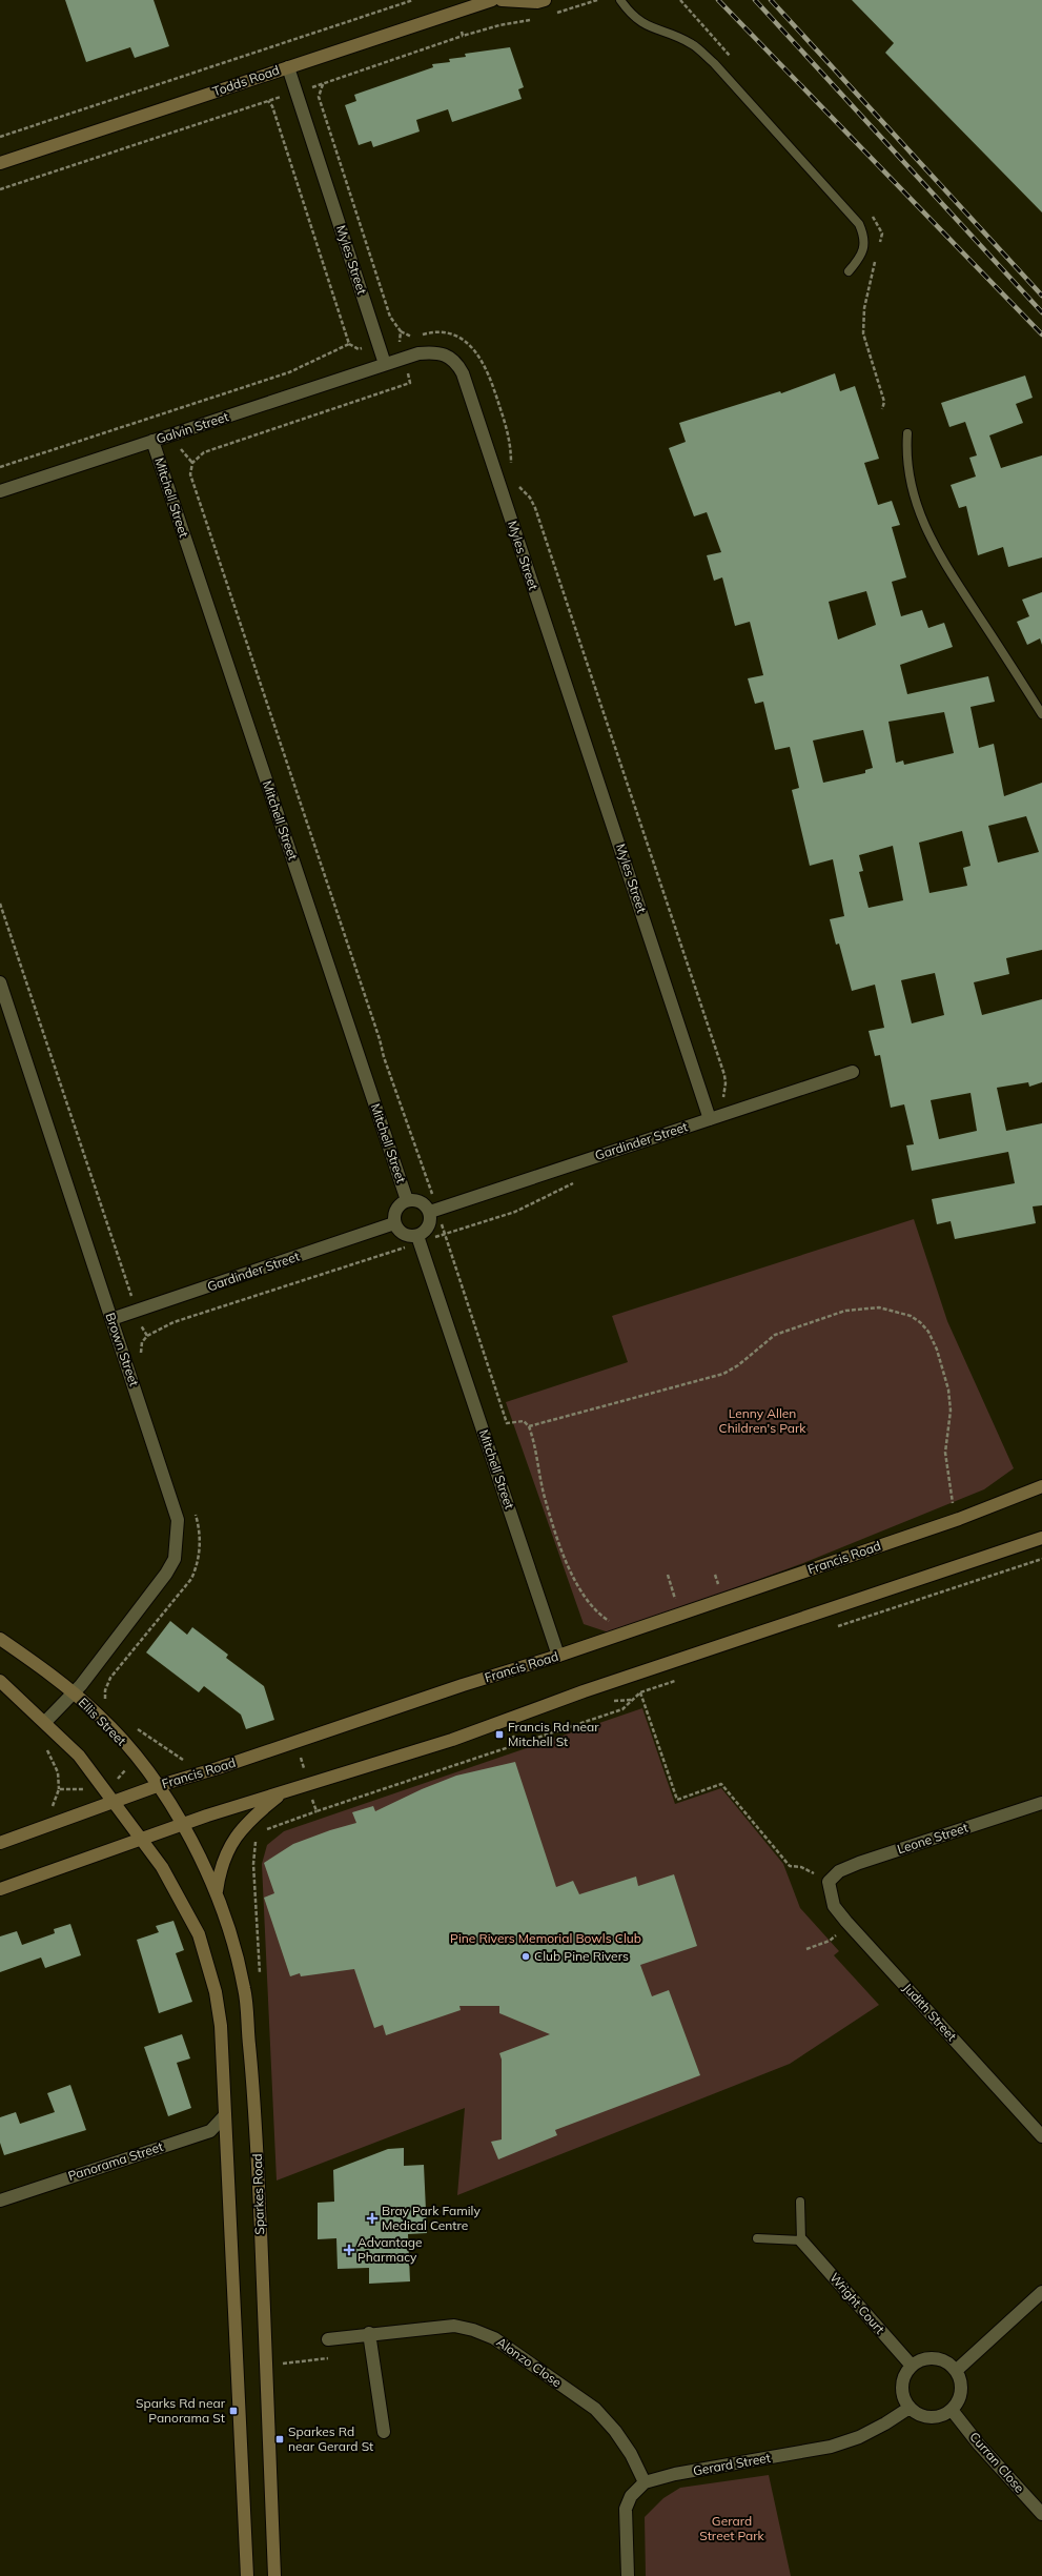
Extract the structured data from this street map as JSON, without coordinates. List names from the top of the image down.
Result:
{
  "streets": {
    "street": [
      "Todds Road",
      "Myles Street",
      "Galvin Street",
      "Mitchell Street",
      "Gardinder Street",
      "Brown Street",
      "Francis Road",
      "Ellis Street",
      "Leone Street",
      "Judith Street",
      "Panorama Street",
      "Sparkes Road",
      "Wright Court",
      "Alonzo Close",
      "Curran Close",
      "Gerard Street"
    ]
  },
  "crossings": [
    ["Todds Road", "Myles Street"],
    ["Myles Street", "Galvin Street"],
    ["Myles Street", "Gardinder Street"],
    ["Galvin Street", "Mitchell Street"],
    ["Mitchell Street", "Gardinder Street"],
    ["Mitchell Street", "Francis Road"],
    ["Gardinder Street", "Brown Street"],
    ["Brown Street", "Ellis Street"],
    ["Francis Road", "Ellis Street"],
    ["Ellis Street", "Sparkes Road"],
    ["Leone Street", "Judith Street"],
    ["Wright Court", "Curran Close"],
    ["Wright Court", "Gerard Street"],
    ["Alonzo Close", "Gerard Street"],
    ["Curran Close", "Gerard Street"]
  ],
  "parks": ["Lenny Allen Children's Park", "Pine Rivers Memorial Bowls Club", "Gerard Street Park"],
  "places": {
    "transit": ["Francis Rd near Mitchell St", "Sparks Rd near Panorama St", "Sparkes Rd near Gerard St"],
    "other": ["Club Pine Rivers"],
    "health": ["Bray Park Family Medical Centre", "Advantage Pharmacy"]
  }
}
